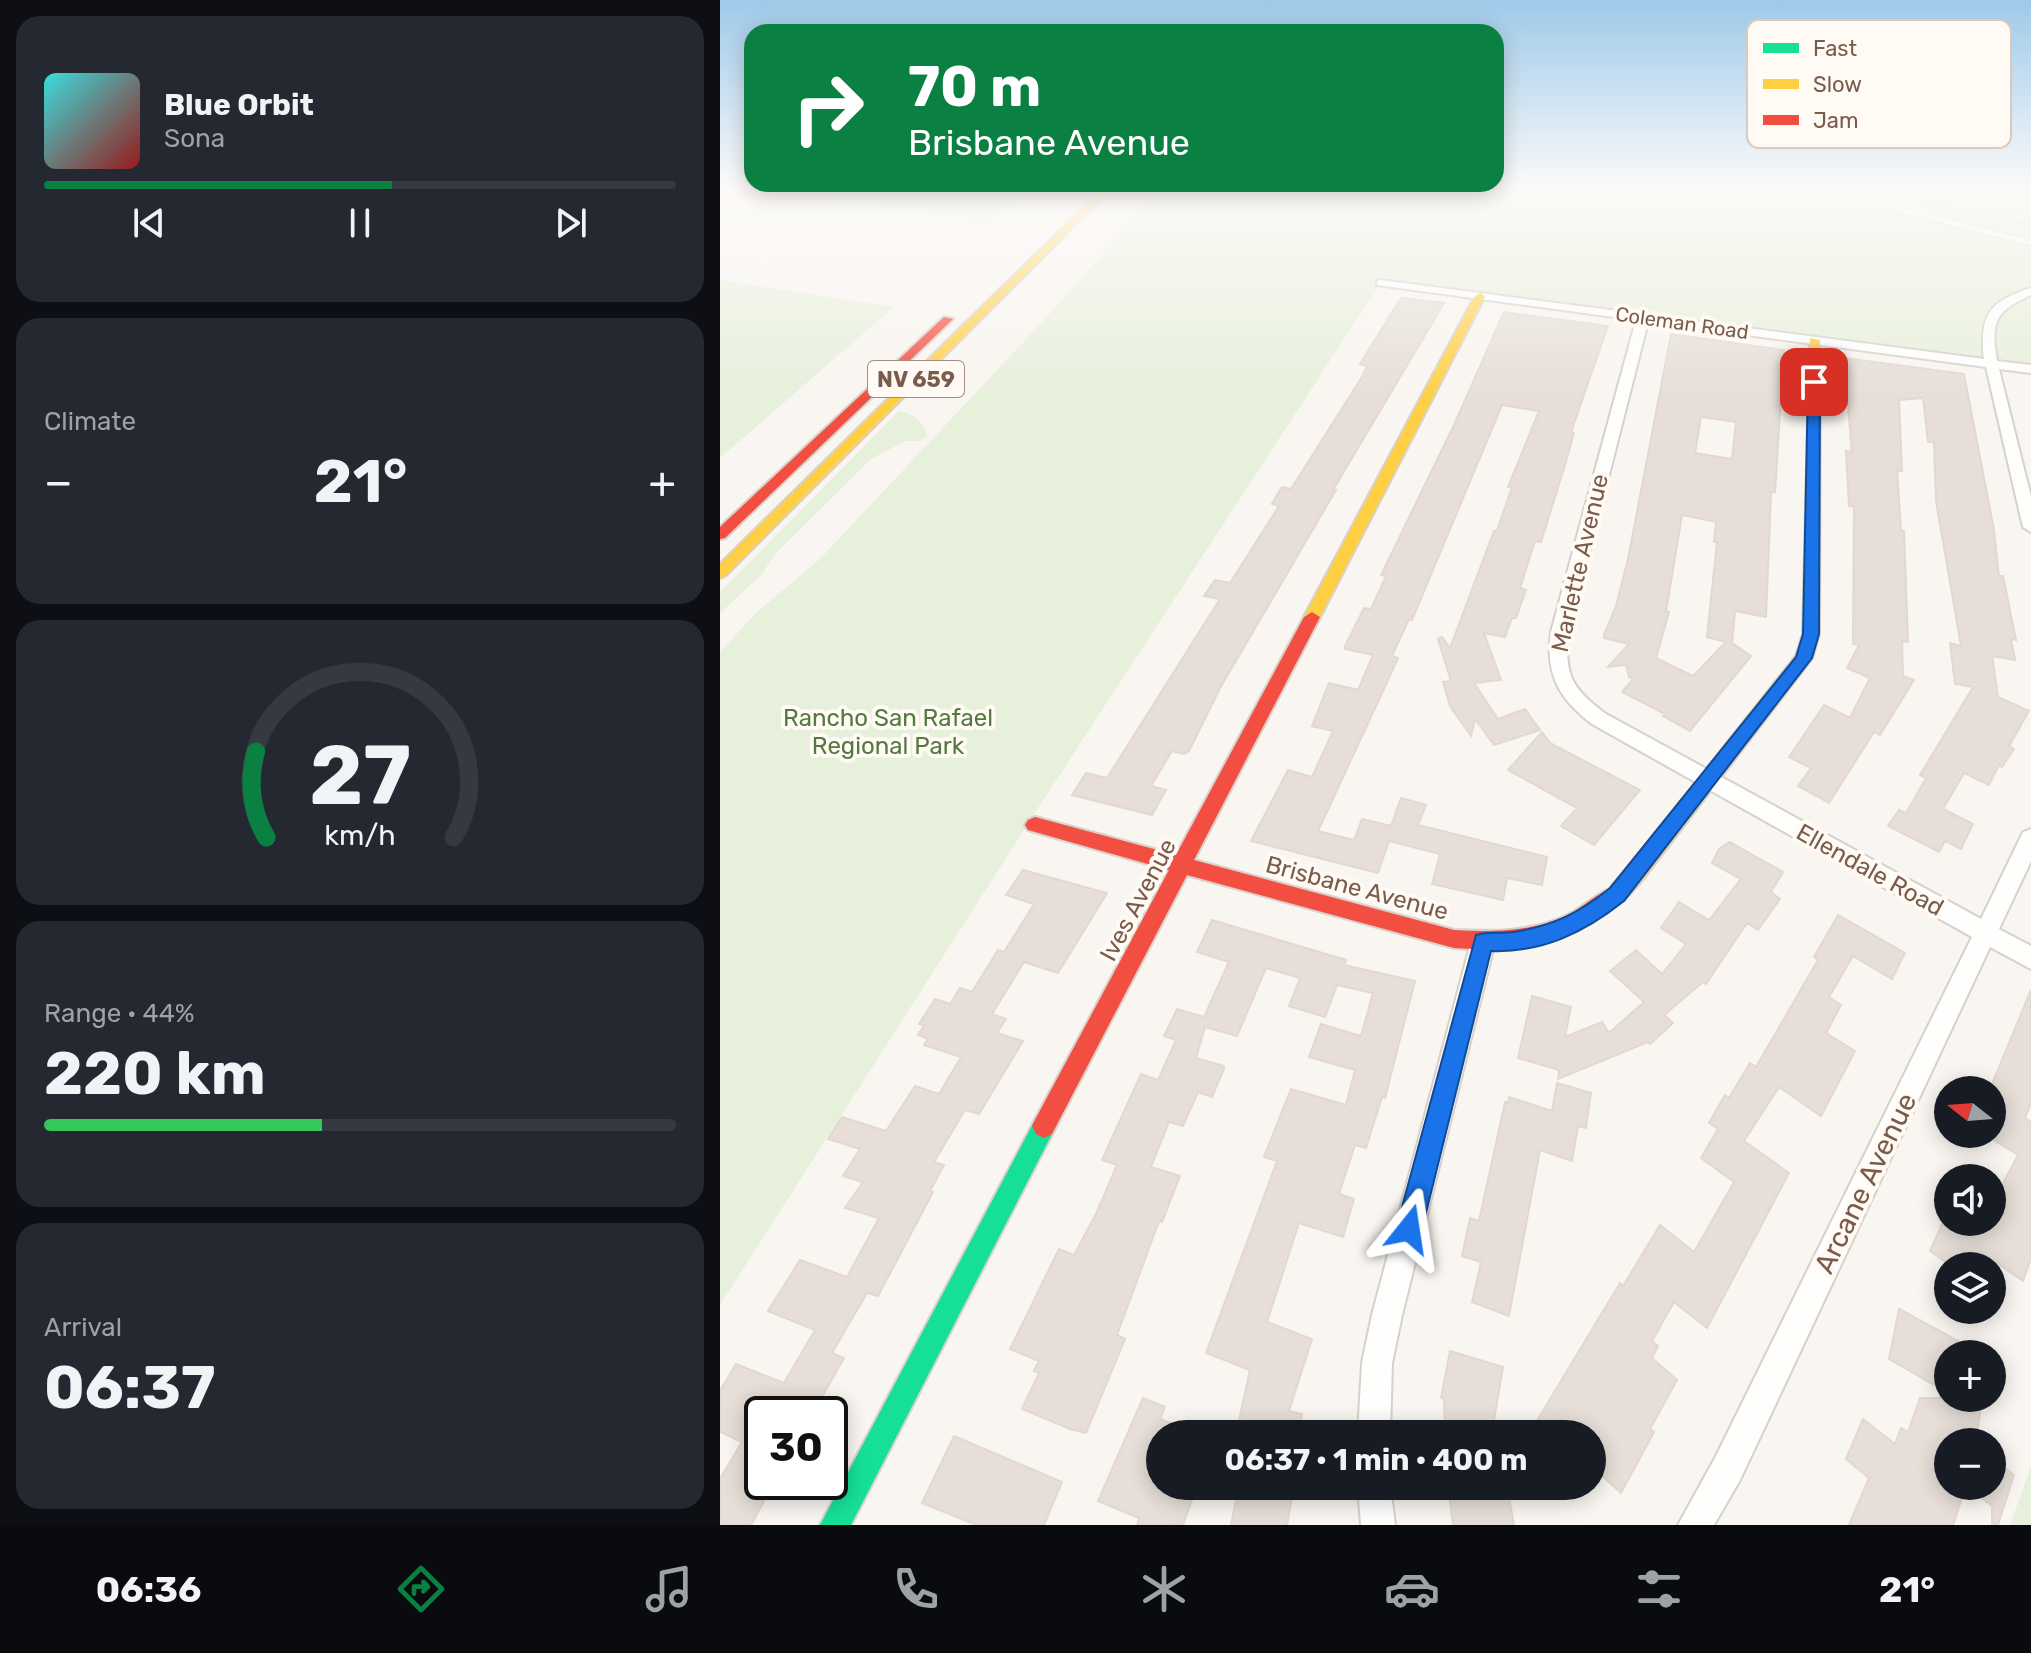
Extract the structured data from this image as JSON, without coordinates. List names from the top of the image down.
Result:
{
  "streets": {
    "street": [
      "Coleman Road",
      "NV 659",
      "Marlette Avenue",
      "Ellendale Road",
      "Brisbane Avenue",
      "Ives Avenue",
      "Arcane Avenue"
    ]
  },
  "crossings": [
    ["Coleman Road", "Marlette Avenue"],
    ["Coleman Road", "Brisbane Avenue"],
    ["Coleman Road", "Ives Avenue"],
    ["Marlette Avenue", "Ellendale Road"],
    ["Marlette Avenue", "Brisbane Avenue"],
    ["Ellendale Road", "Brisbane Avenue"],
    ["Ellendale Road", "Arcane Avenue"],
    ["Brisbane Avenue", "Ives Avenue"]
  ],
  "parks": ["Rancho San Rafael Regional Park"],
  "legend": ["Fast", "Slow", "Jam"],
  "north": "left",
  "page": {
    "turn": ["70 m", "Brisbane Avenue"],
    "song": ["Blue Orbit", "Sona"],
    "tile": [
      "Climate",
      ["Range · 44%", "220 km"],
      ["Arrival", "06:37"]
    ],
    "heat": ["−", "21°", "+"],
    "map_buttons": ["+", "−"],
    "limit": "30",
    "trip": "06:37 · 1 min · 400 m",
    "tabs": ["06:36", "21°"],
    "gauge": ["27", "km/h"]
  }
}
